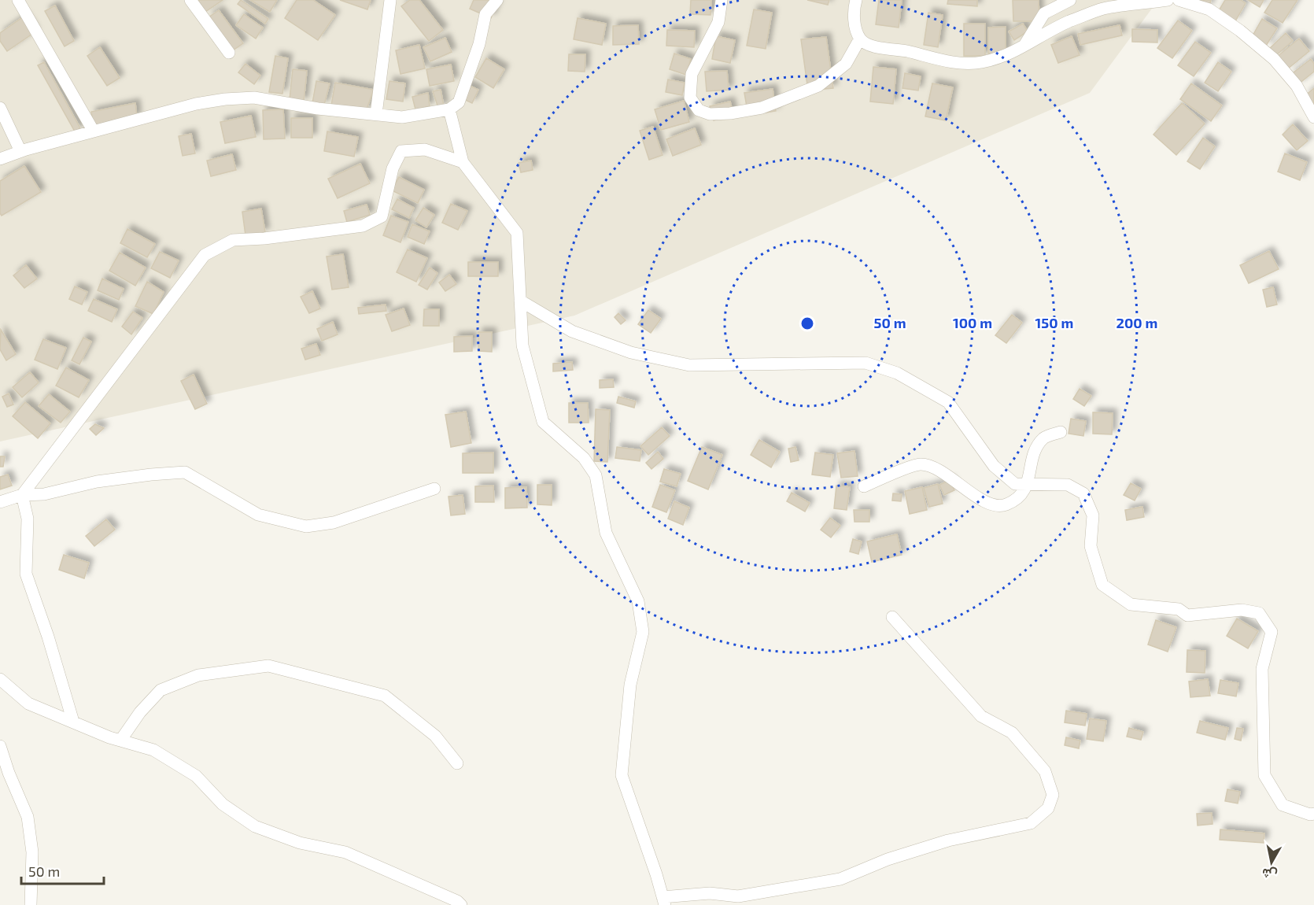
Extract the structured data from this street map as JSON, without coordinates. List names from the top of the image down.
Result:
{
  "scale_bar": "50 m",
  "north": "bottom",
  "rings": [
    "50 m",
    "100 m",
    "150 m",
    "200 m"
  ]
}
